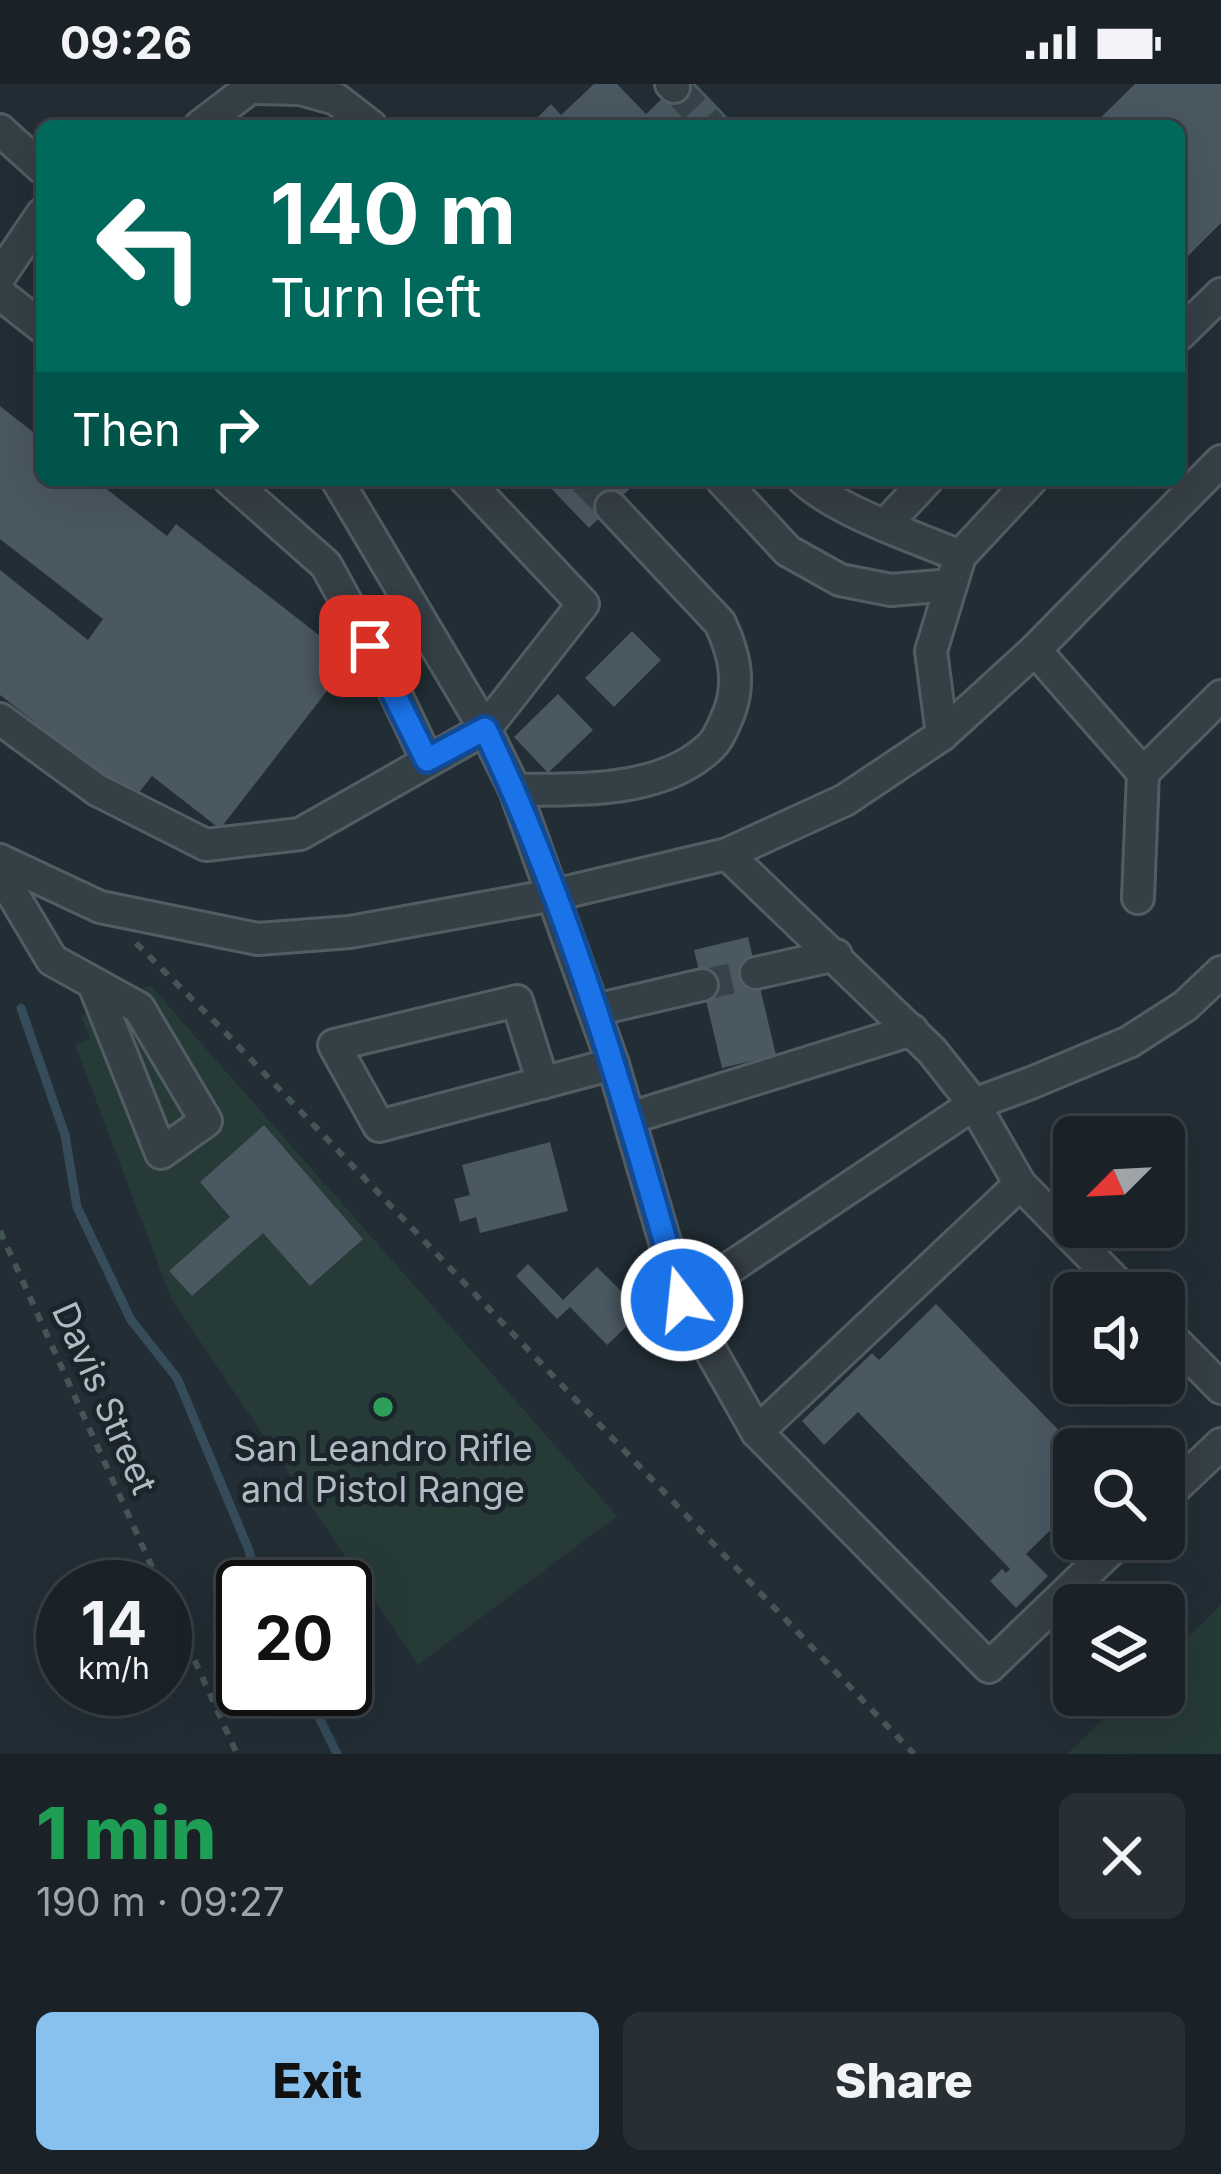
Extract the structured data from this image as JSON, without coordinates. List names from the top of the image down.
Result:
{
  "streets": {
    "path": ["Davis Street"]
  },
  "places": ["San Leandro Rifle and Pistol Range"],
  "north": "bottom left",
  "page": {
    "status": "09:26",
    "turn": ["140 m", "Turn left"],
    "then": "Then",
    "speed": "14 km/h",
    "limit": "20",
    "heading": ["1 min", "190 m · 09:27"],
    "buttons": ["Exit", "Share"]
  }
}
